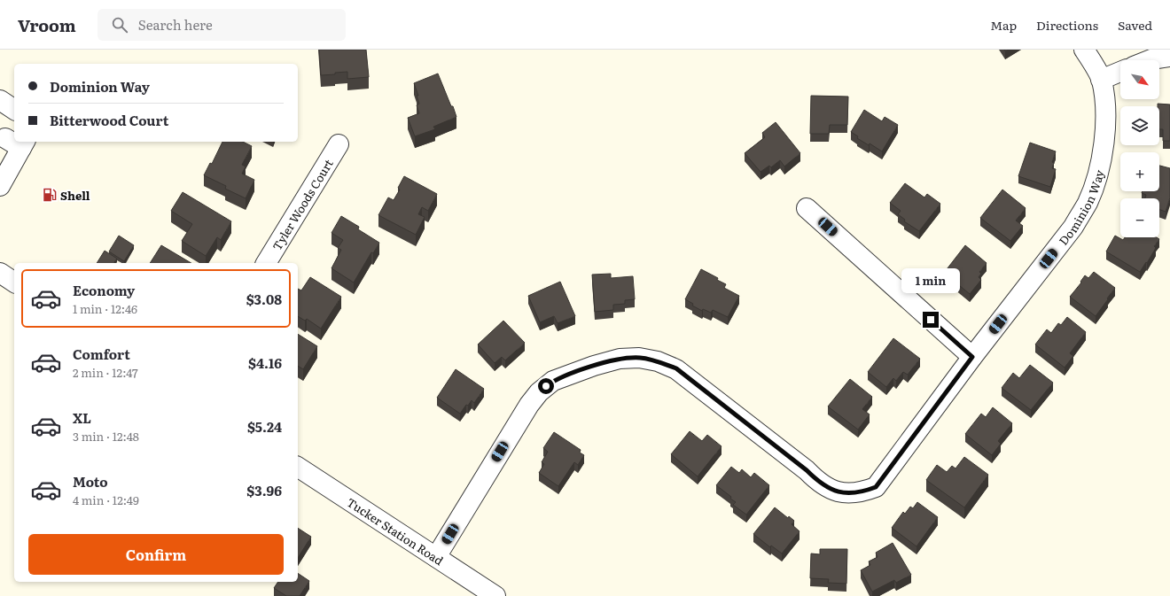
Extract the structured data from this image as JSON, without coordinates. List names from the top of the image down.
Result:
{
  "streets": {
    "street": ["Tyler Woods Court", "Dominion Way", "Tucker Station Road"]
  },
  "crossings": [
    ["Dominion Way", "Tucker Station Road"]
  ],
  "places": {
    "fuel station": ["Shell"]
  },
  "north": "bottom right",
  "page": {
    "header": "Vroom",
    "search": "Search here",
    "nav": ["Map", "Directions", "Saved"],
    "map_buttons": ["+", "−"],
    "banner": ["Dominion Way", "Bitterwood Court"],
    "bubble": "1 min",
    "list": [
      {
        "name": "Economy",
        "note": "1 min · 12:46",
        "value": "$3.08"
      },
      {
        "name": "Comfort",
        "note": "2 min · 12:47",
        "value": "$4.16"
      },
      {
        "name": "XL",
        "note": "3 min · 12:48",
        "value": "$5.24"
      },
      {
        "name": "Moto",
        "note": "4 min · 12:49",
        "value": "$3.96"
      }
    ],
    "buttons": "Confirm"
  }
}
